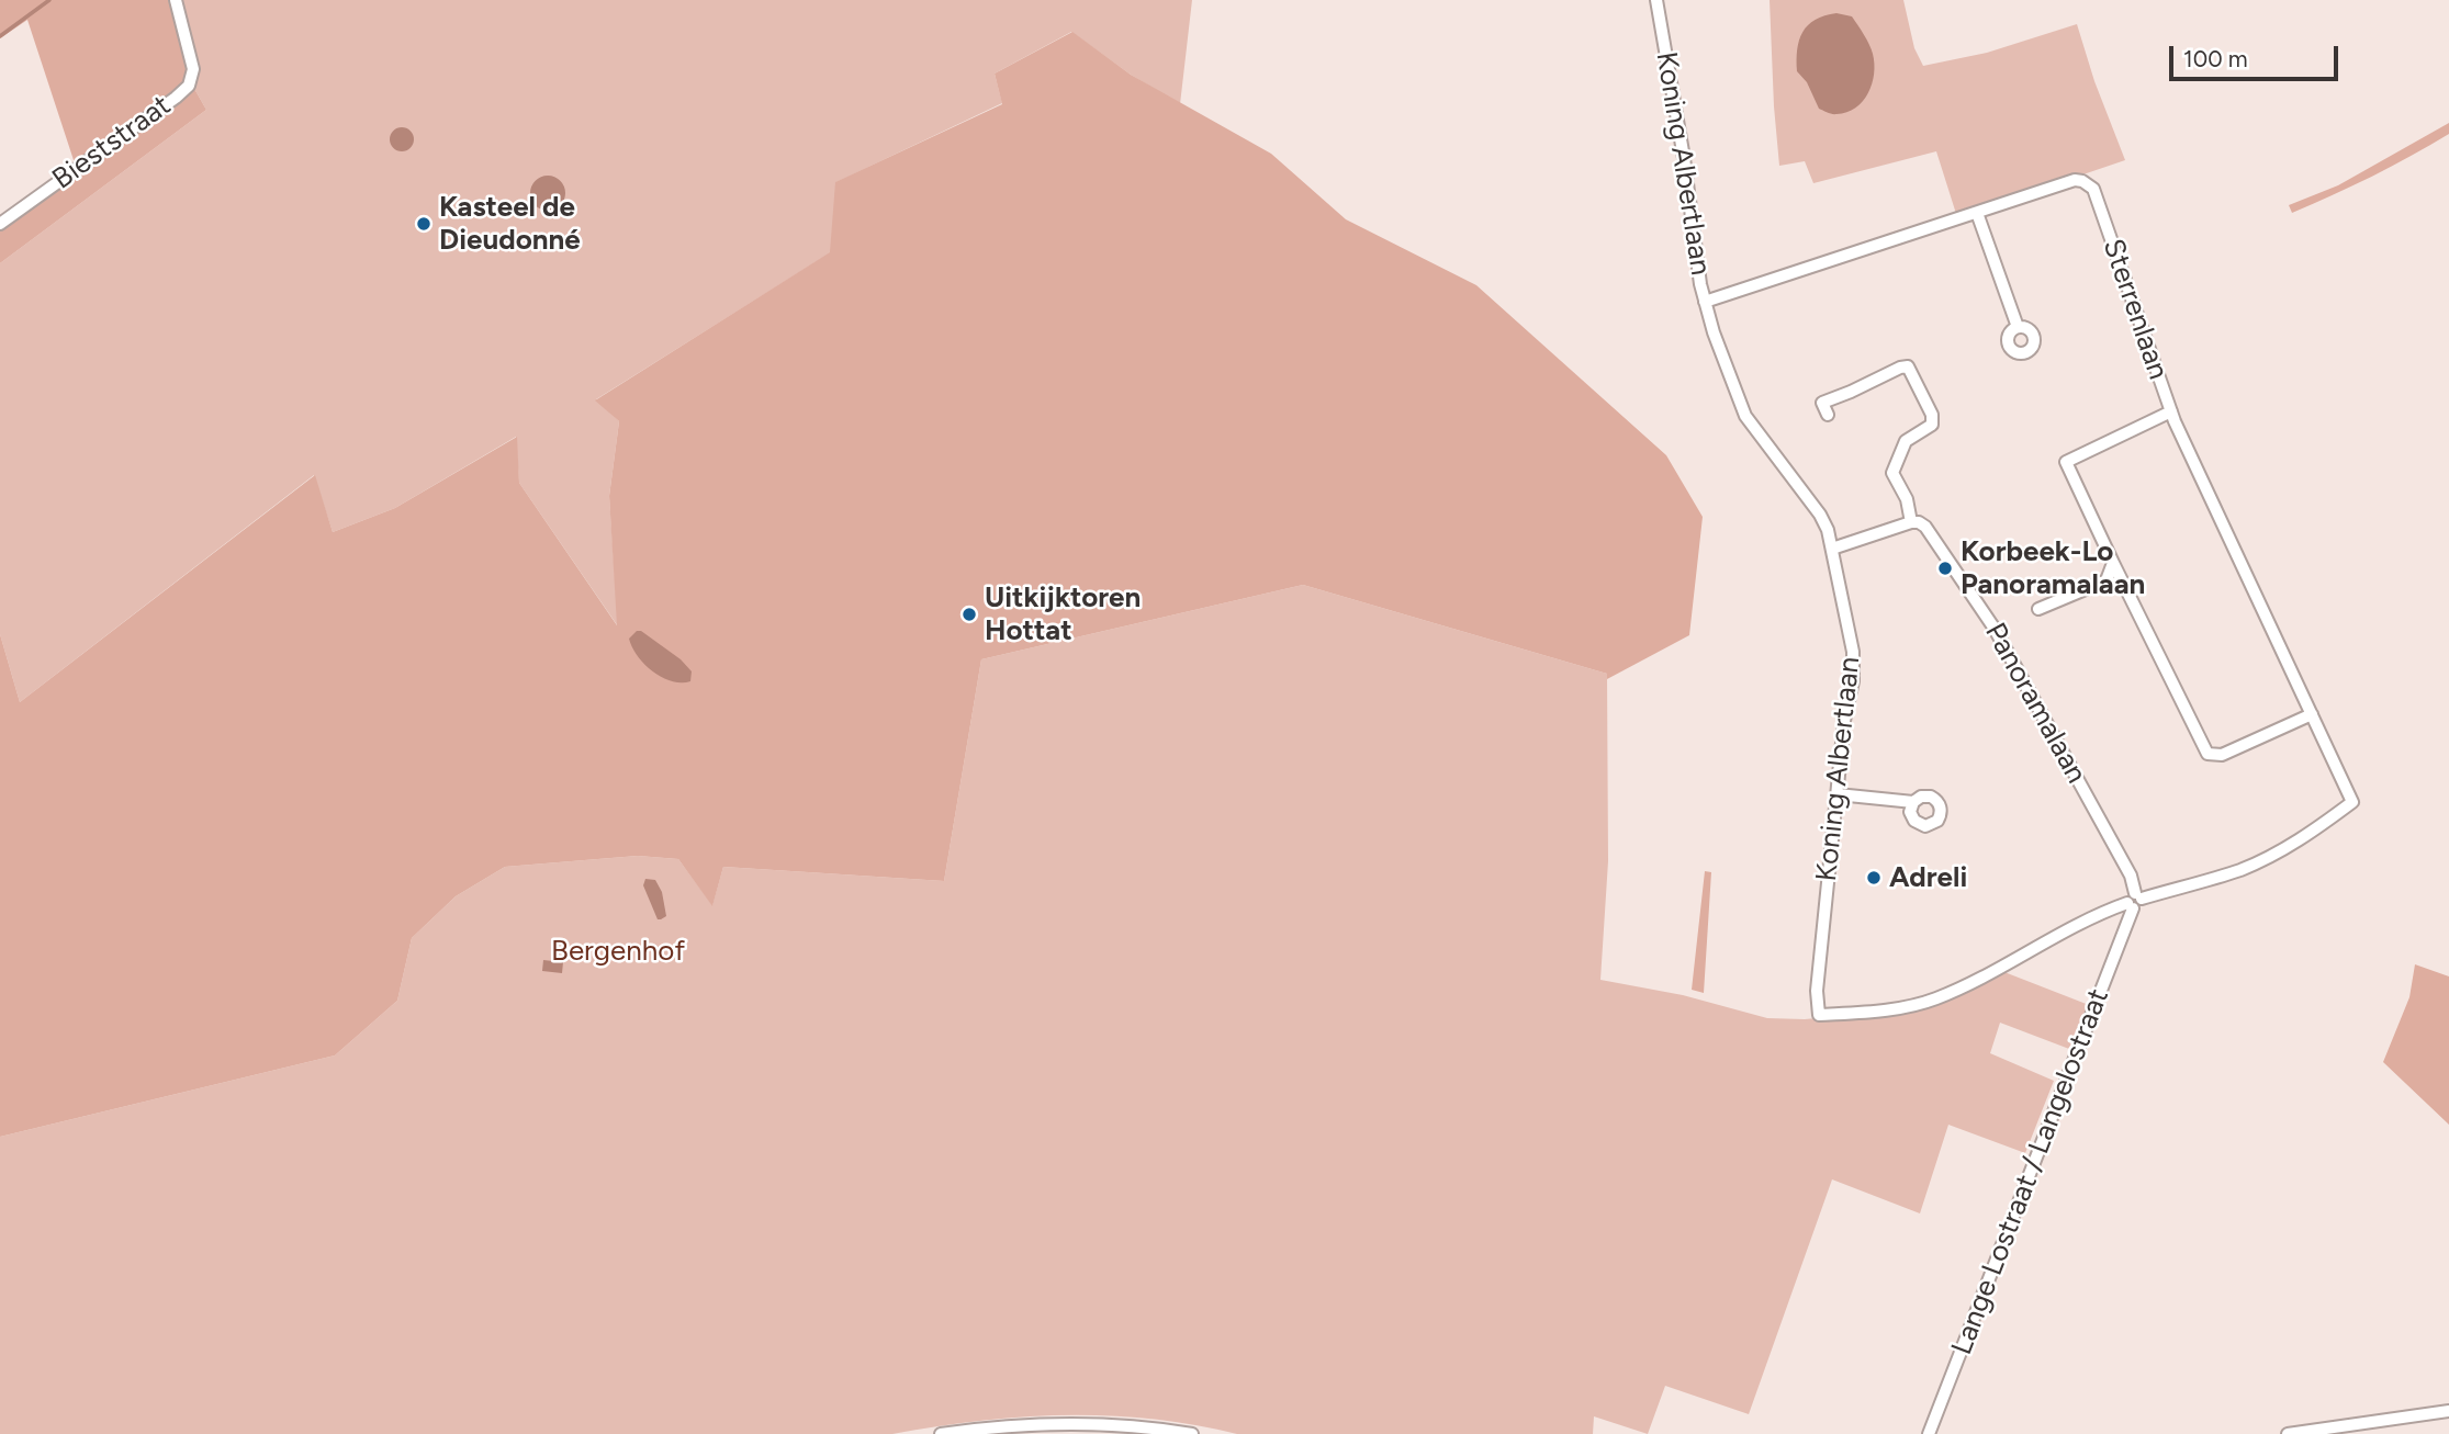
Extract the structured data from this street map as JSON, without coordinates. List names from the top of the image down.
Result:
{
  "streets": {
    "street": [
      "Bieststraat",
      "Koning Albertlaan",
      "Sterrenlaan",
      "Panoramalaan",
      "Lange Lostraat / Langelostraat"
    ]
  },
  "crossings": [
    ["Koning Albertlaan", "Sterrenlaan"],
    ["Koning Albertlaan", "Panoramalaan"],
    ["Koning Albertlaan", "Lange Lostraat / Langelostraat"],
    ["Sterrenlaan", "Panoramalaan"],
    ["Sterrenlaan", "Lange Lostraat / Langelostraat"],
    ["Panoramalaan", "Lange Lostraat / Langelostraat"]
  ],
  "parks": ["Bergenhof"],
  "places": [
    "Kasteel de Dieudonné",
    "Korbeek-Lo Panoramalaan",
    "Uitkijktoren Hottat",
    "Adreli"
  ],
  "scale_bar": "100 m"
}
